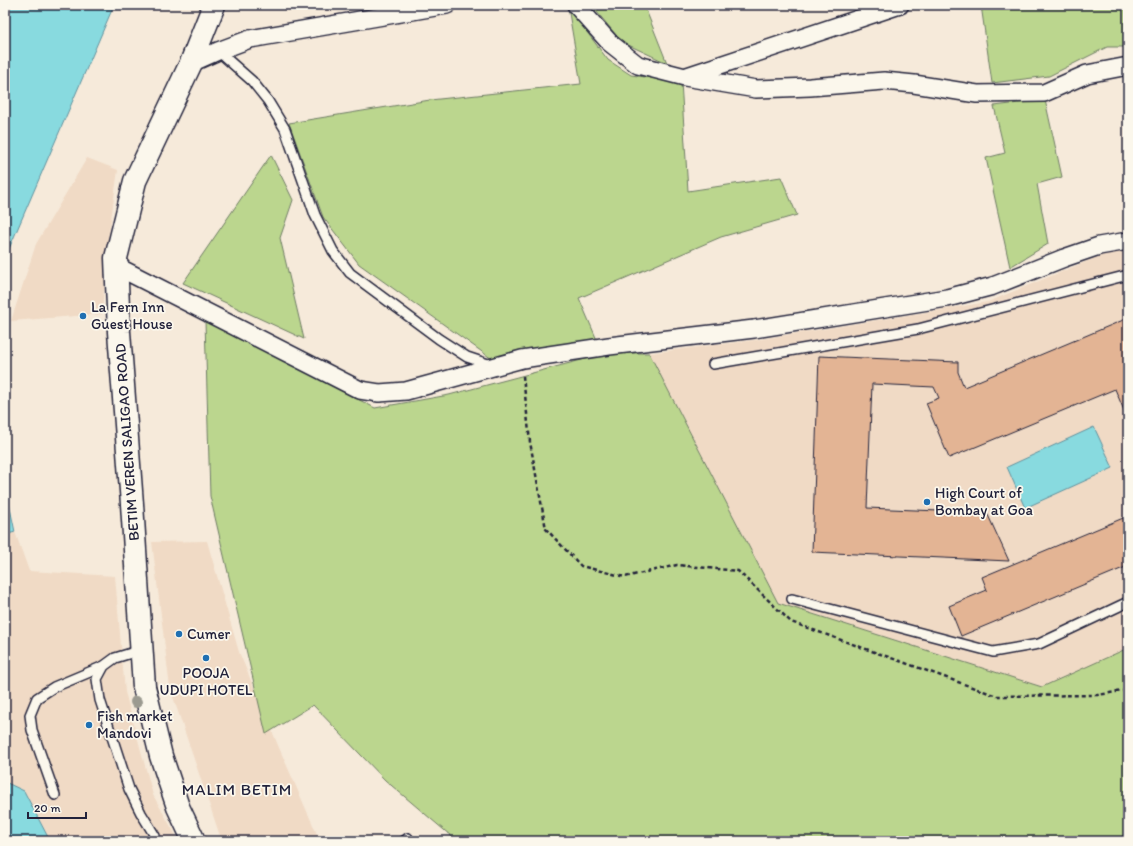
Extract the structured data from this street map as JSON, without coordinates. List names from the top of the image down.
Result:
{
  "streets": {
    "main road": ["BETIM VEREN SALIGAO ROAD"]
  },
  "districts": ["MALIM BETIM"],
  "places": [
    "La Fern Inn Guest House",
    "High Court of Bombay at Goa",
    "Cumer",
    "POOJA UDUPI HOTEL",
    "Fish market Mandovi"
  ],
  "scale_bar": "20 m"
}
